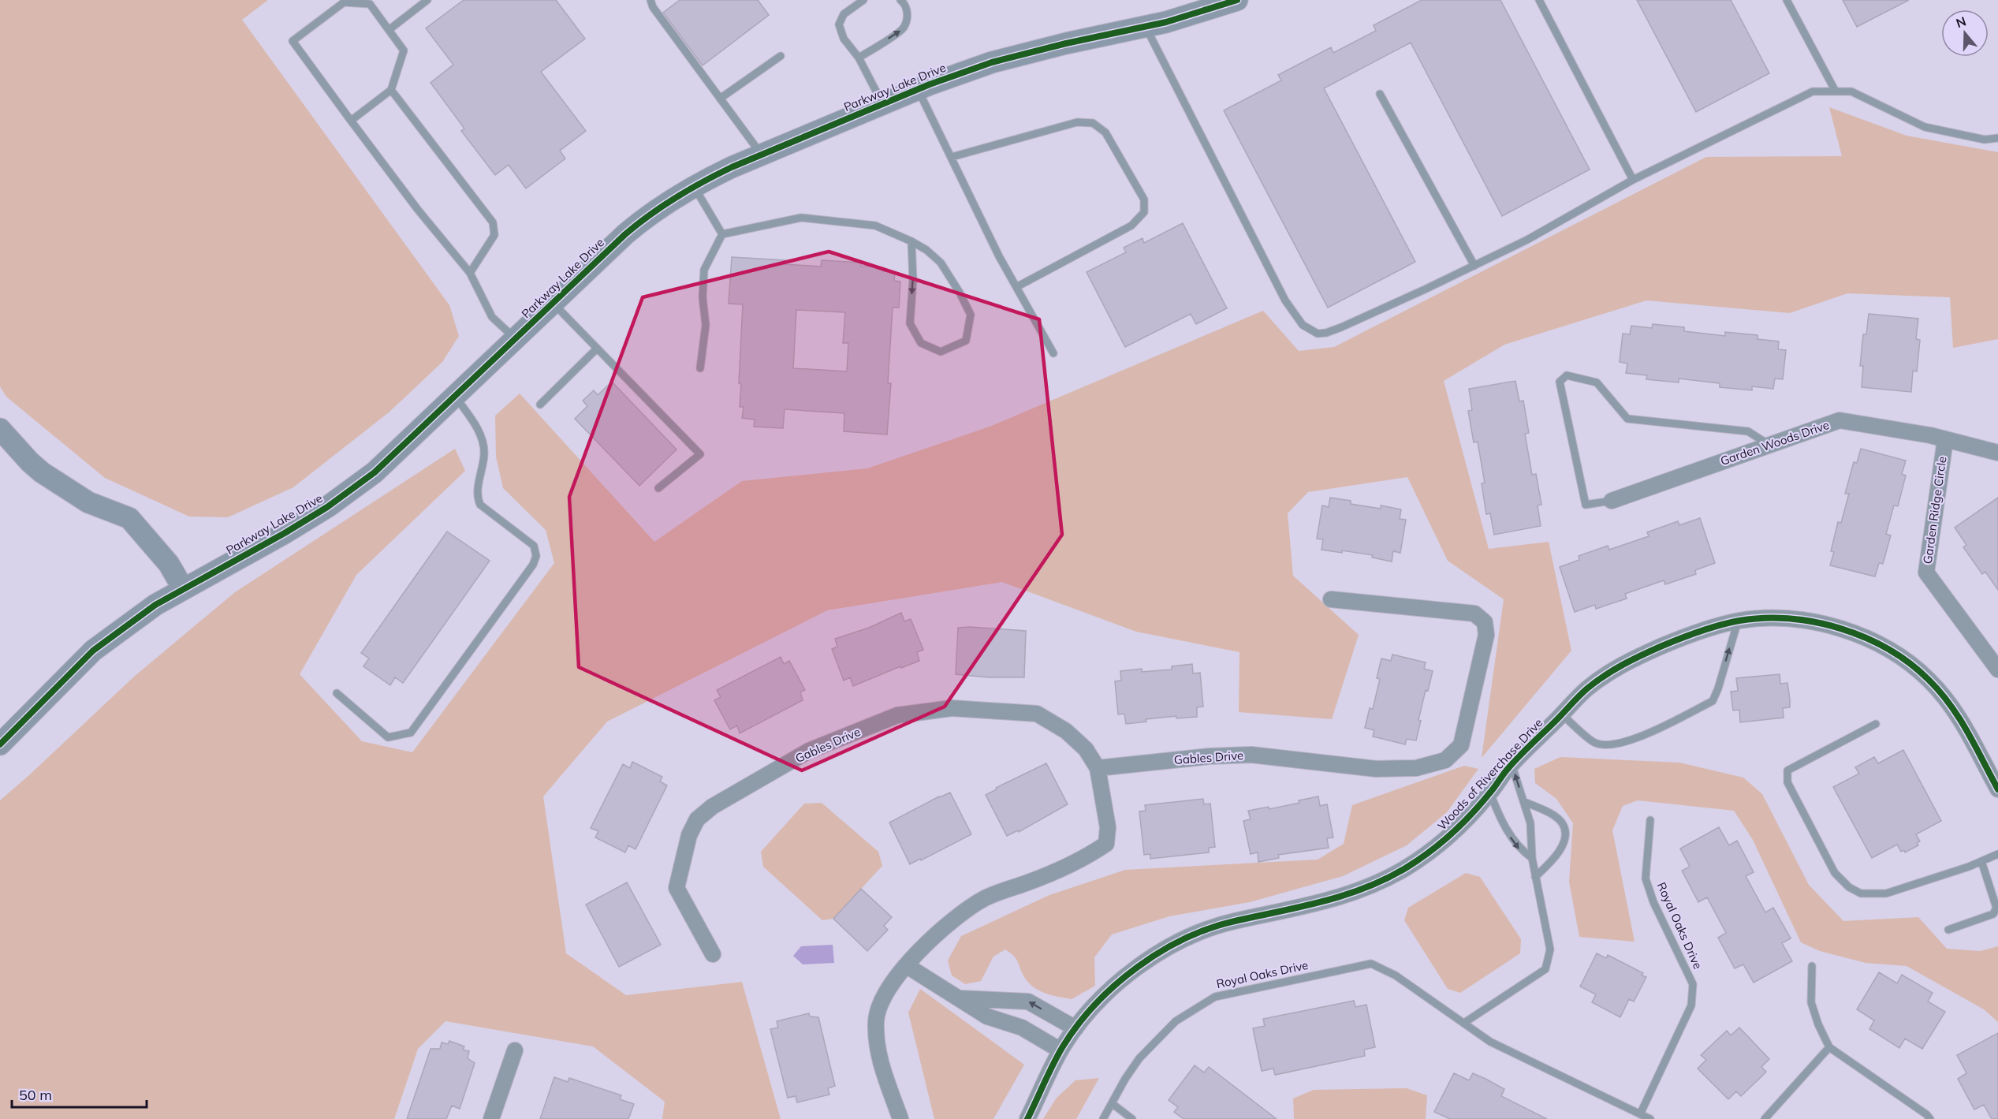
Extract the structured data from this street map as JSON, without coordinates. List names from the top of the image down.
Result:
{
  "streets": {
    "street": [
      "Parkway Lake Drive",
      "Garden Woods Drive",
      "Garden Ridge Circle",
      "Gables Drive",
      "Woods of Riverchase Drive"
    ],
    "lane": ["Royal Oaks Drive"]
  },
  "crossings": [
    ["Garden Woods Drive", "Garden Ridge Circle"]
  ],
  "scale_bar": "50 m",
  "north": "top"
}
